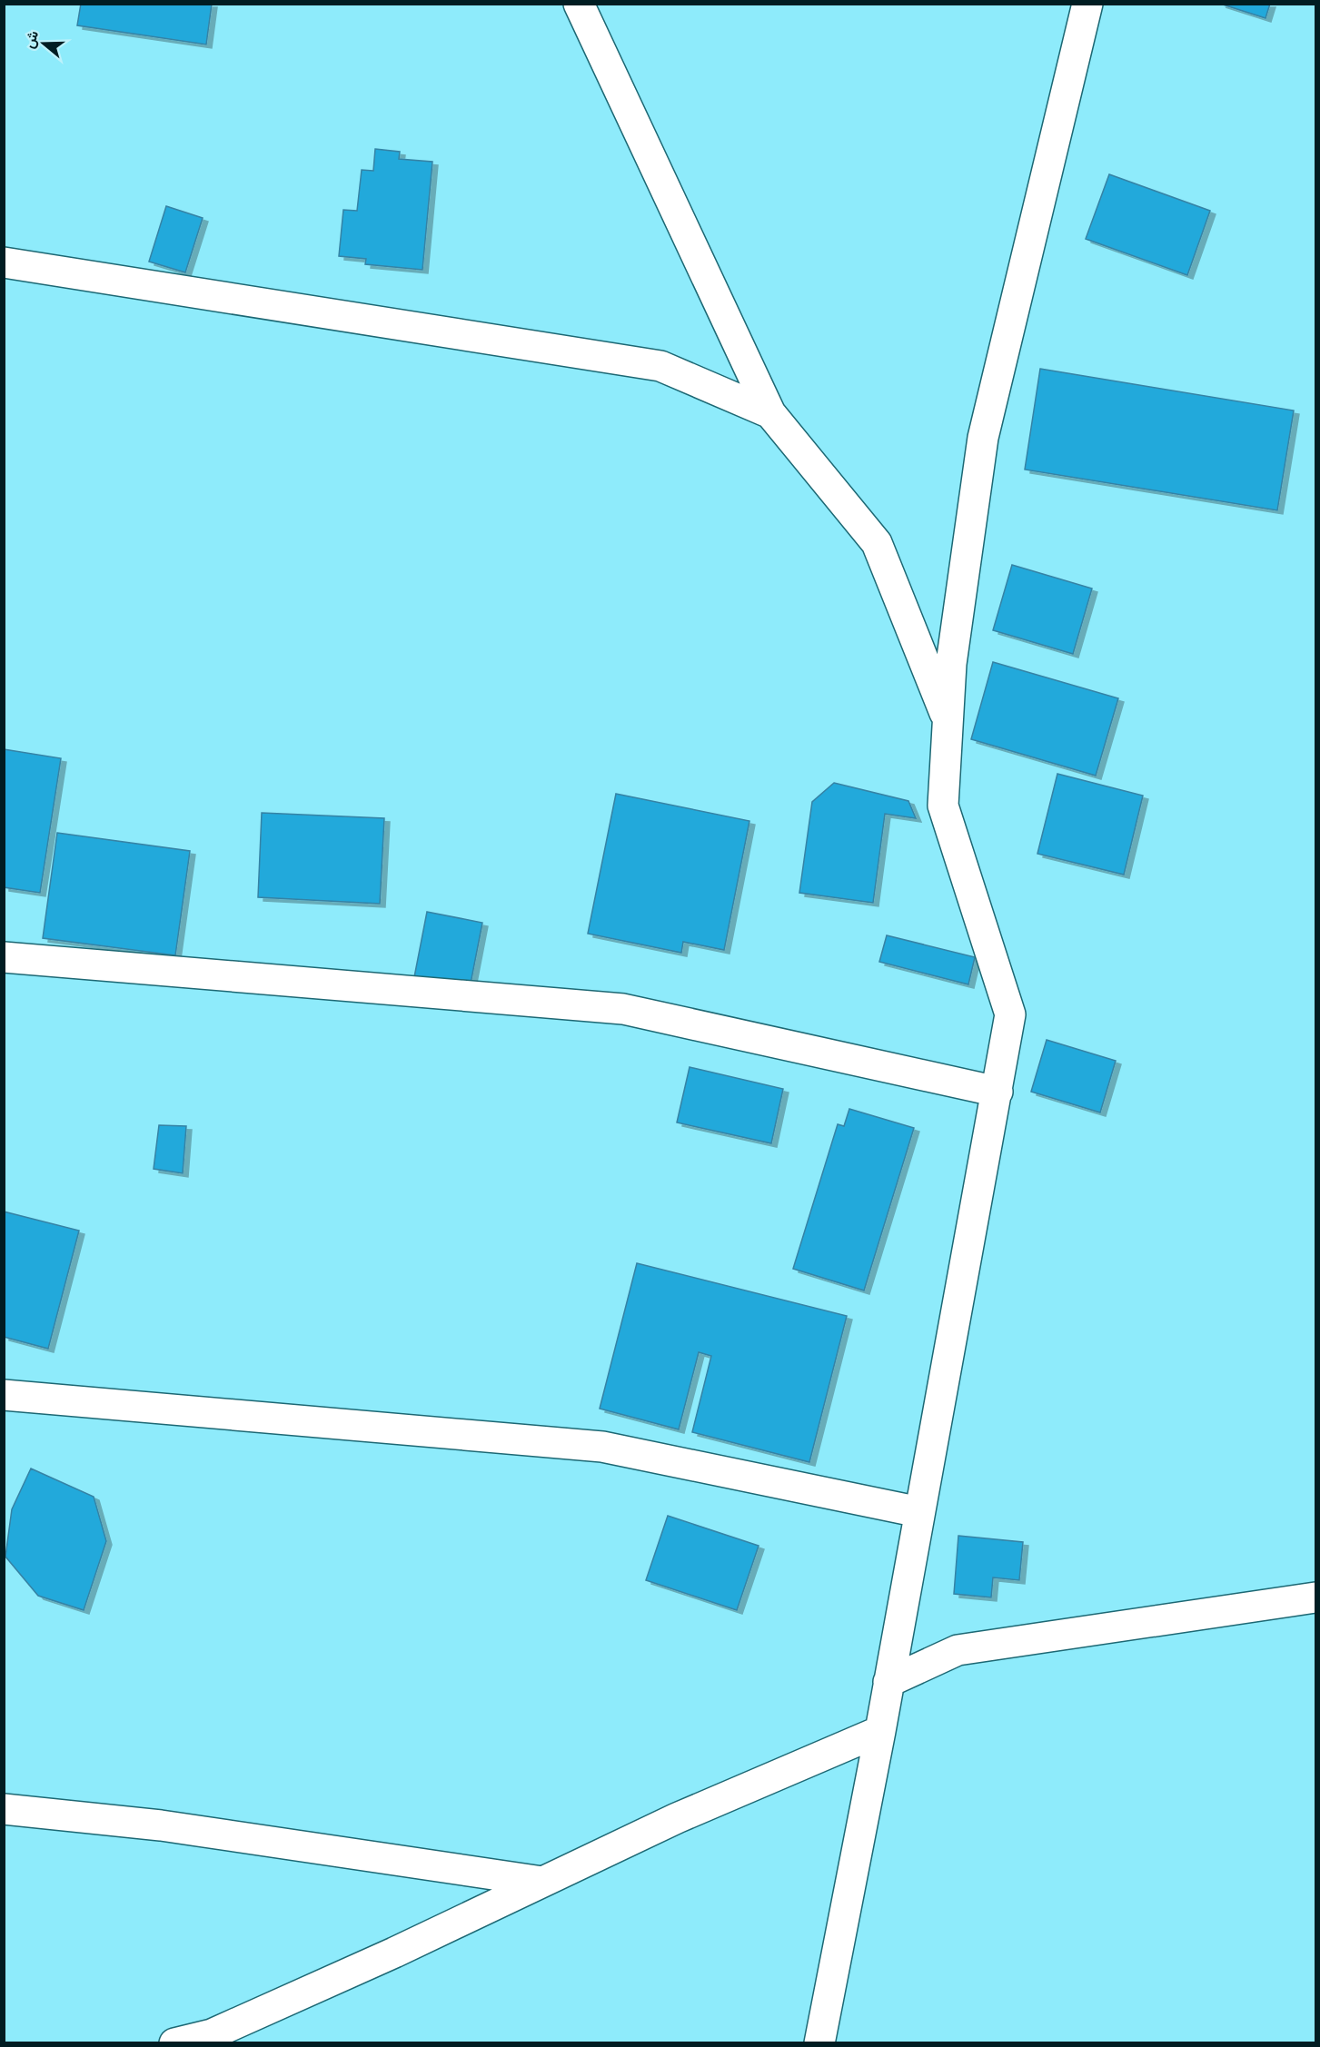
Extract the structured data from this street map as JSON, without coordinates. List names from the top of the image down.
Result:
{
  "north": "left"
}
